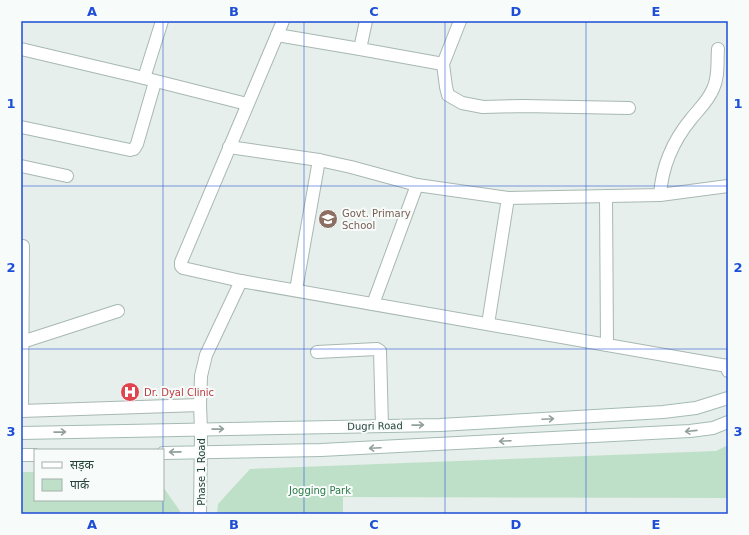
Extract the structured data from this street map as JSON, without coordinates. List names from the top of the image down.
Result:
{
  "streets": {
    "street": ["Dugri Road", "Phase 1 Road"]
  },
  "crossings": [
    ["Dugri Road", "Phase 1 Road"]
  ],
  "parks": ["Jogging Park"],
  "places": {
    "school or university": ["Govt. Primary School"],
    "hospital": ["Dr. Dyal Clinic"]
  },
  "legend": ["सड़क", "पार्क"],
  "grid": {
    "columns": [
      "A",
      "B",
      "C",
      "D",
      "E"
    ],
    "rows": ["1", "2", "3"]
  }
}
